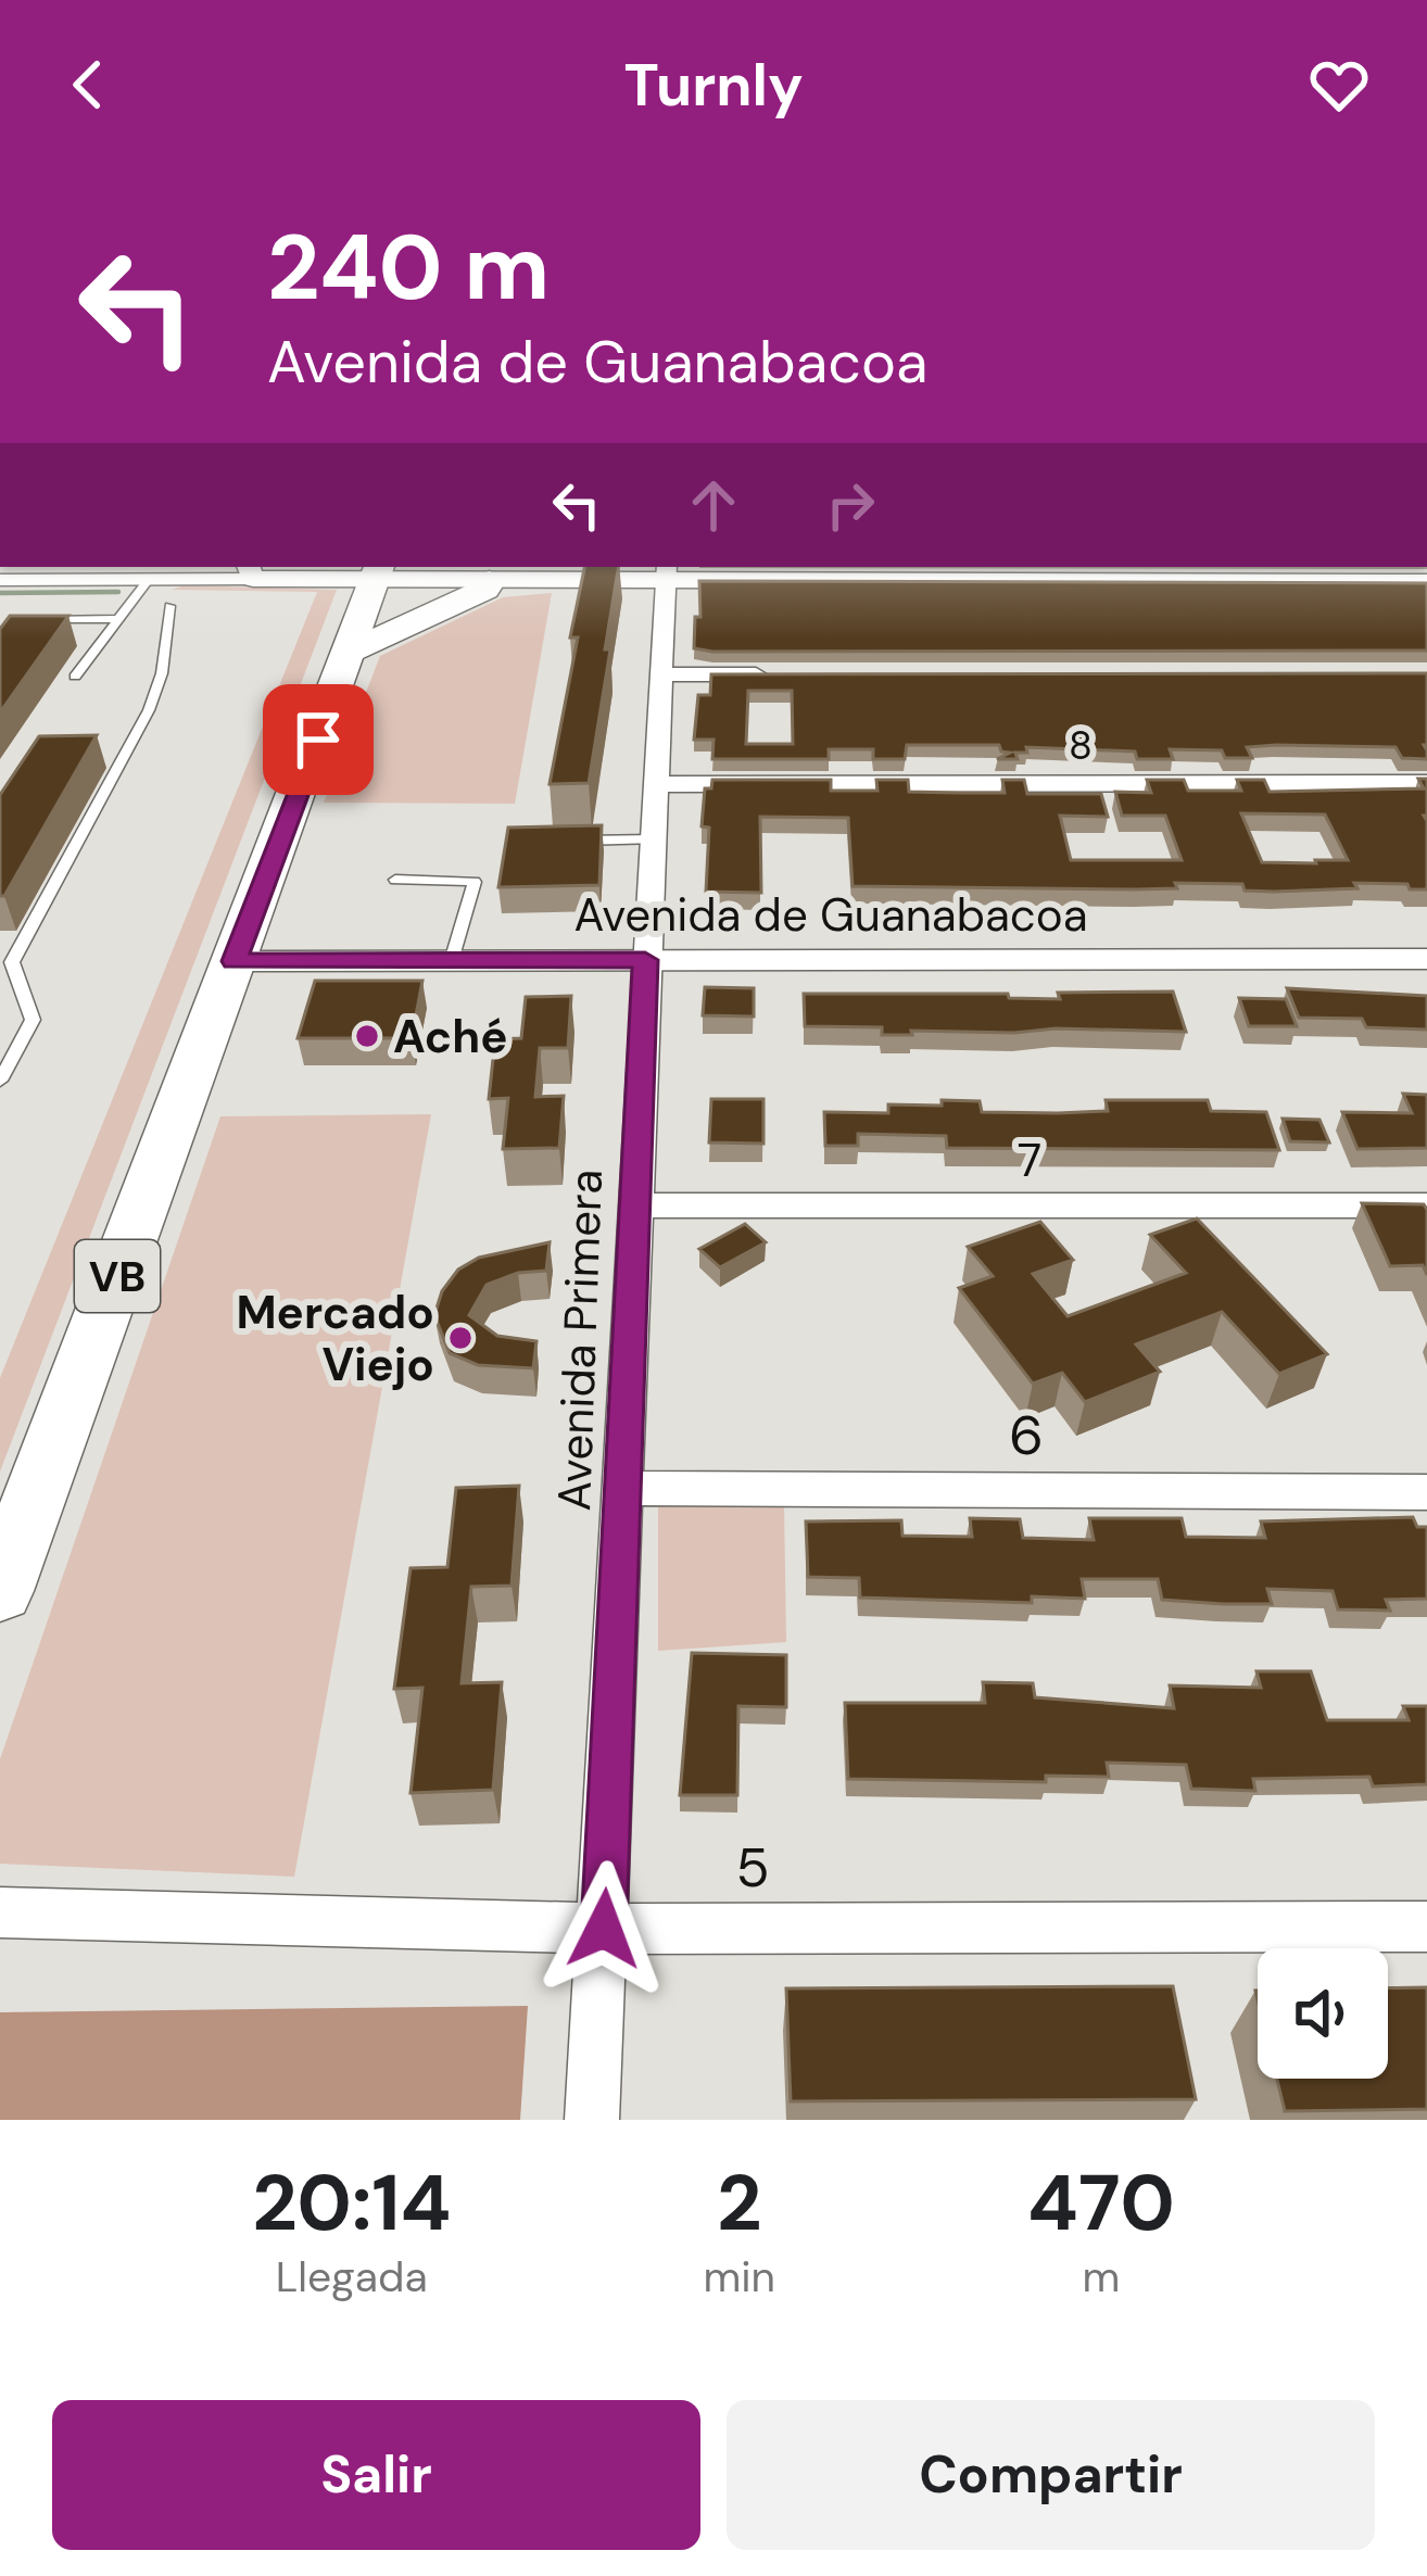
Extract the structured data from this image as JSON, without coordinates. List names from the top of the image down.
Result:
{
  "streets": {
    "main road": ["VB"],
    "street": [
      "8",
      "Avenida de Guanabacoa",
      "7",
      "Avenida Primera",
      "6",
      "5"
    ]
  },
  "crossings": [
    ["8", "Avenida Primera"],
    ["Avenida de Guanabacoa", "VB"],
    ["Avenida de Guanabacoa", "Avenida Primera"],
    ["7", "Avenida Primera"],
    ["Avenida Primera", "6"],
    ["Avenida Primera", "5"]
  ],
  "places": ["Aché", "Mercado Viejo"],
  "page": {
    "header": "Turnly",
    "turn": ["240 m", "Avenida de Guanabacoa"],
    "eta": [
      "20:14",
      "Llegada",
      "2",
      "min",
      "470",
      "m"
    ],
    "buttons": ["Salir", "Compartir"]
  }
}
